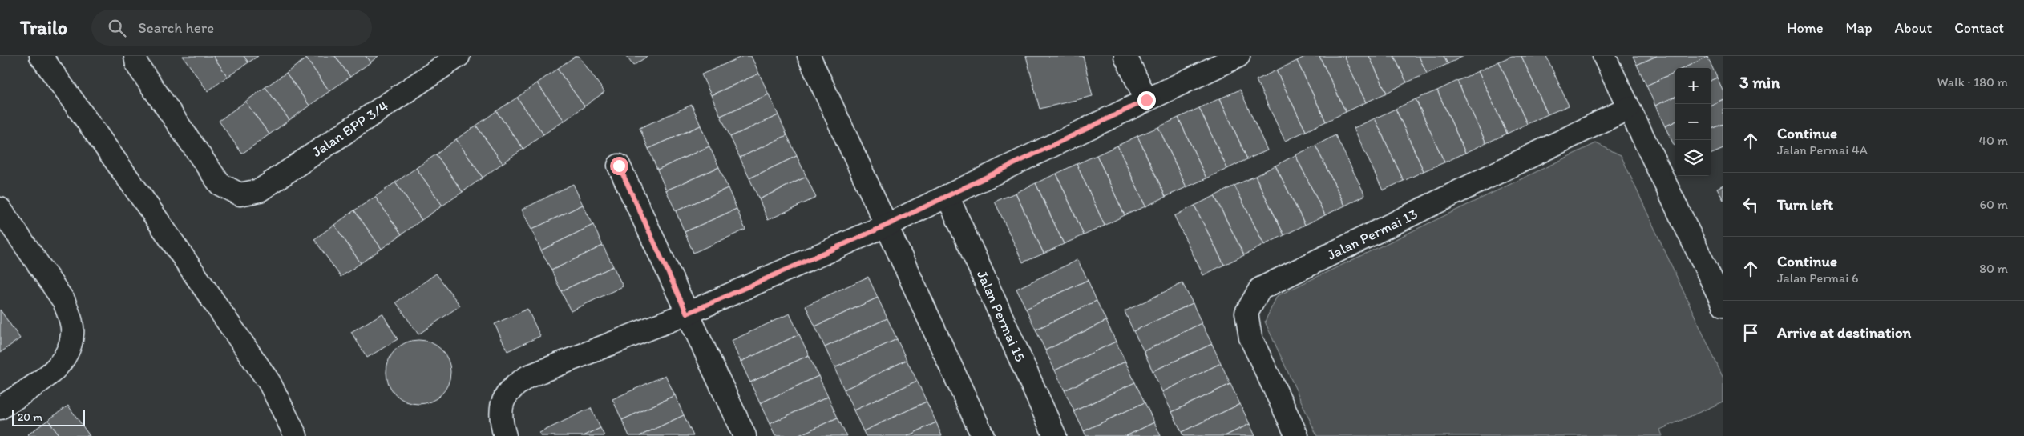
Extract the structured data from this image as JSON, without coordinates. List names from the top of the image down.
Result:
{
  "streets": {
    "street": ["Jalan BPP 3/4", "Jalan Permai 13", "Jalan Permai 15"]
  },
  "scale_bar": "20 m",
  "page": {
    "header": "Trailo",
    "search": "Search here",
    "nav": [
      "Home",
      "Map",
      "About",
      "Contact"
    ],
    "heading": ["3 min", "Walk · 180 m"],
    "map_buttons": ["+", "−"],
    "list": [
      ["Continue", "Jalan Permai 4A", "40 m"],
      ["Turn left", "60 m"],
      ["Continue", "Jalan Permai 6", "80 m"],
      "Arrive at destination"
    ],
    "scale": "20 m"
  }
}
